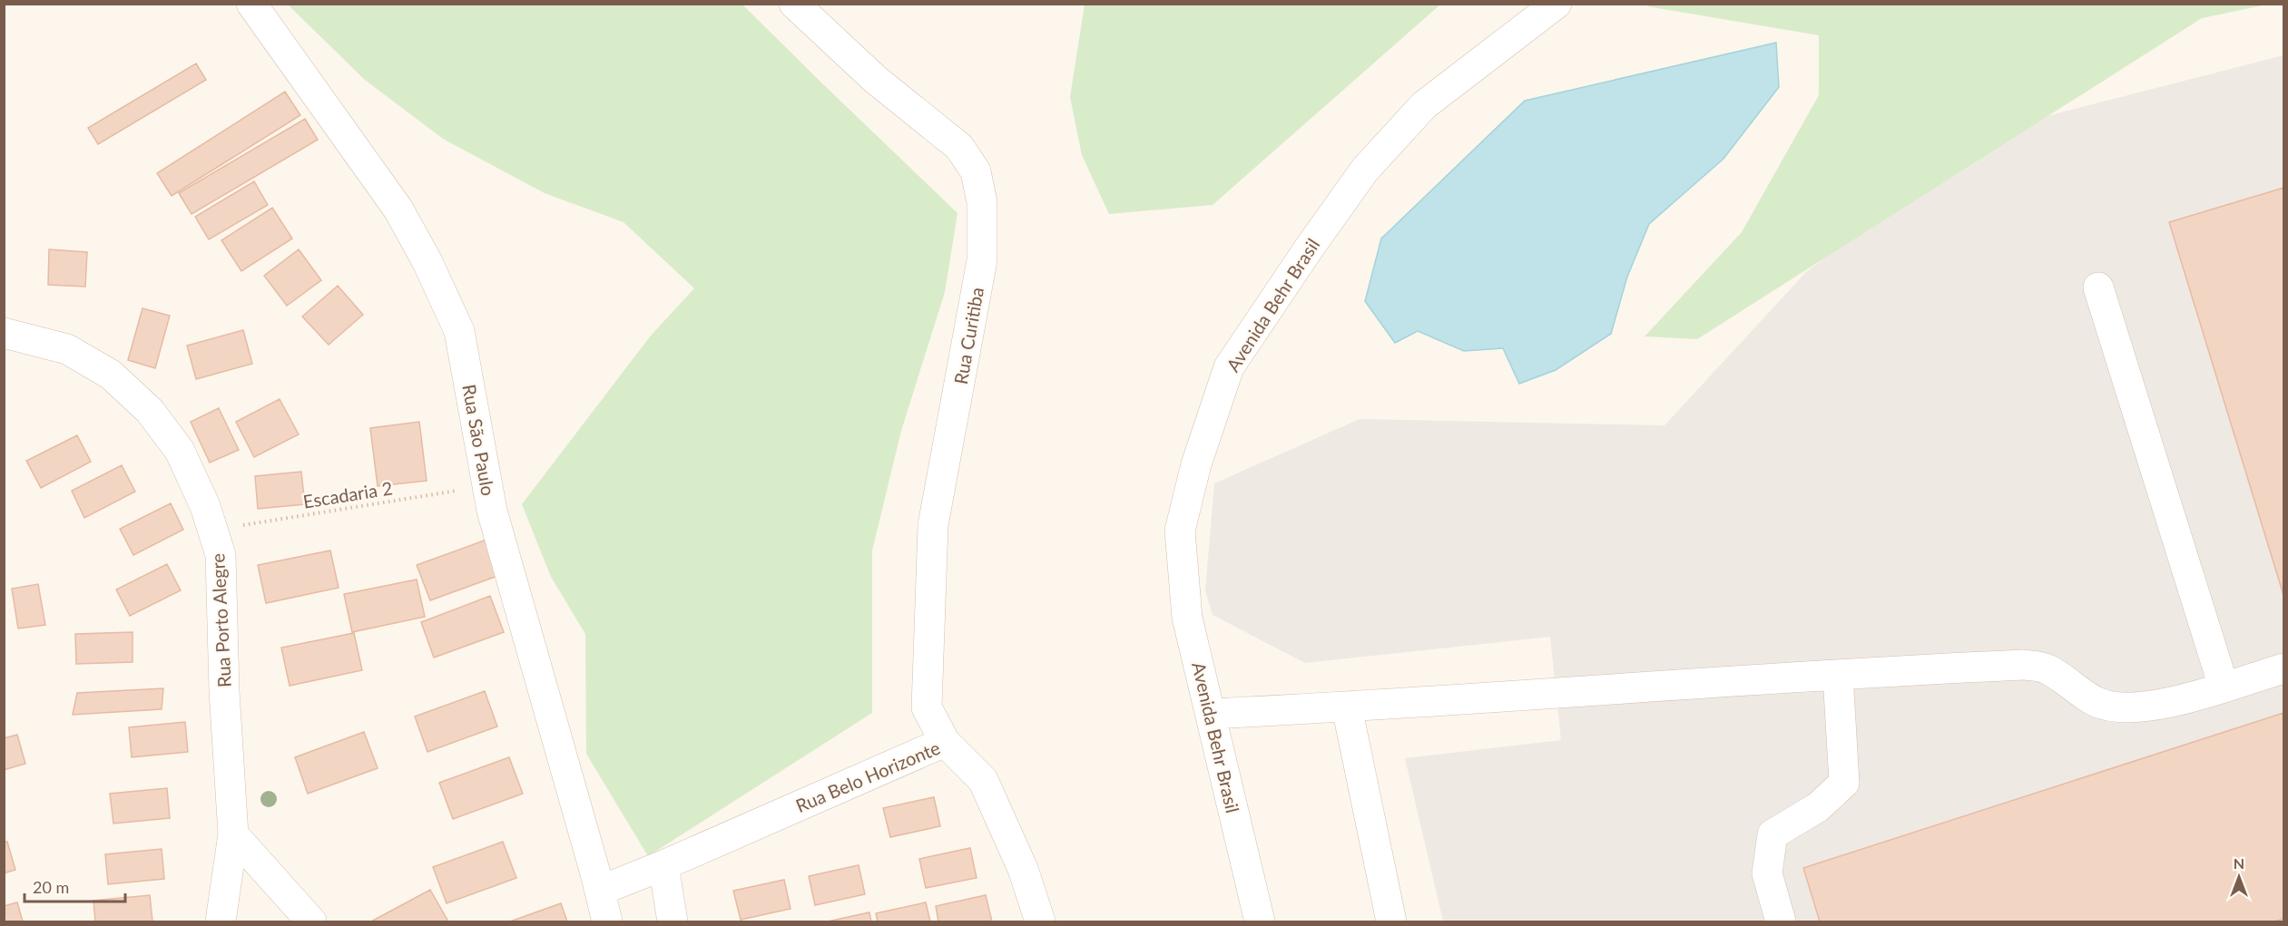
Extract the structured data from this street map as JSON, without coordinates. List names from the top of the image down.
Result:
{
  "streets": {
    "street": [
      "Avenida Behr Brasil",
      "Rua Curitiba",
      "Rua São Paulo",
      "Rua Porto Alegre",
      "Rua Belo Horizonte"
    ],
    "path": ["Escadaria 2"]
  },
  "crossings": [
    ["Rua Curitiba", "Rua Belo Horizonte"],
    ["Rua São Paulo", "Escadaria 2"],
    ["Rua São Paulo", "Rua Belo Horizonte"],
    ["Escadaria 2", "Rua Porto Alegre"]
  ],
  "scale_bar": "20 m",
  "north": "top"
}
